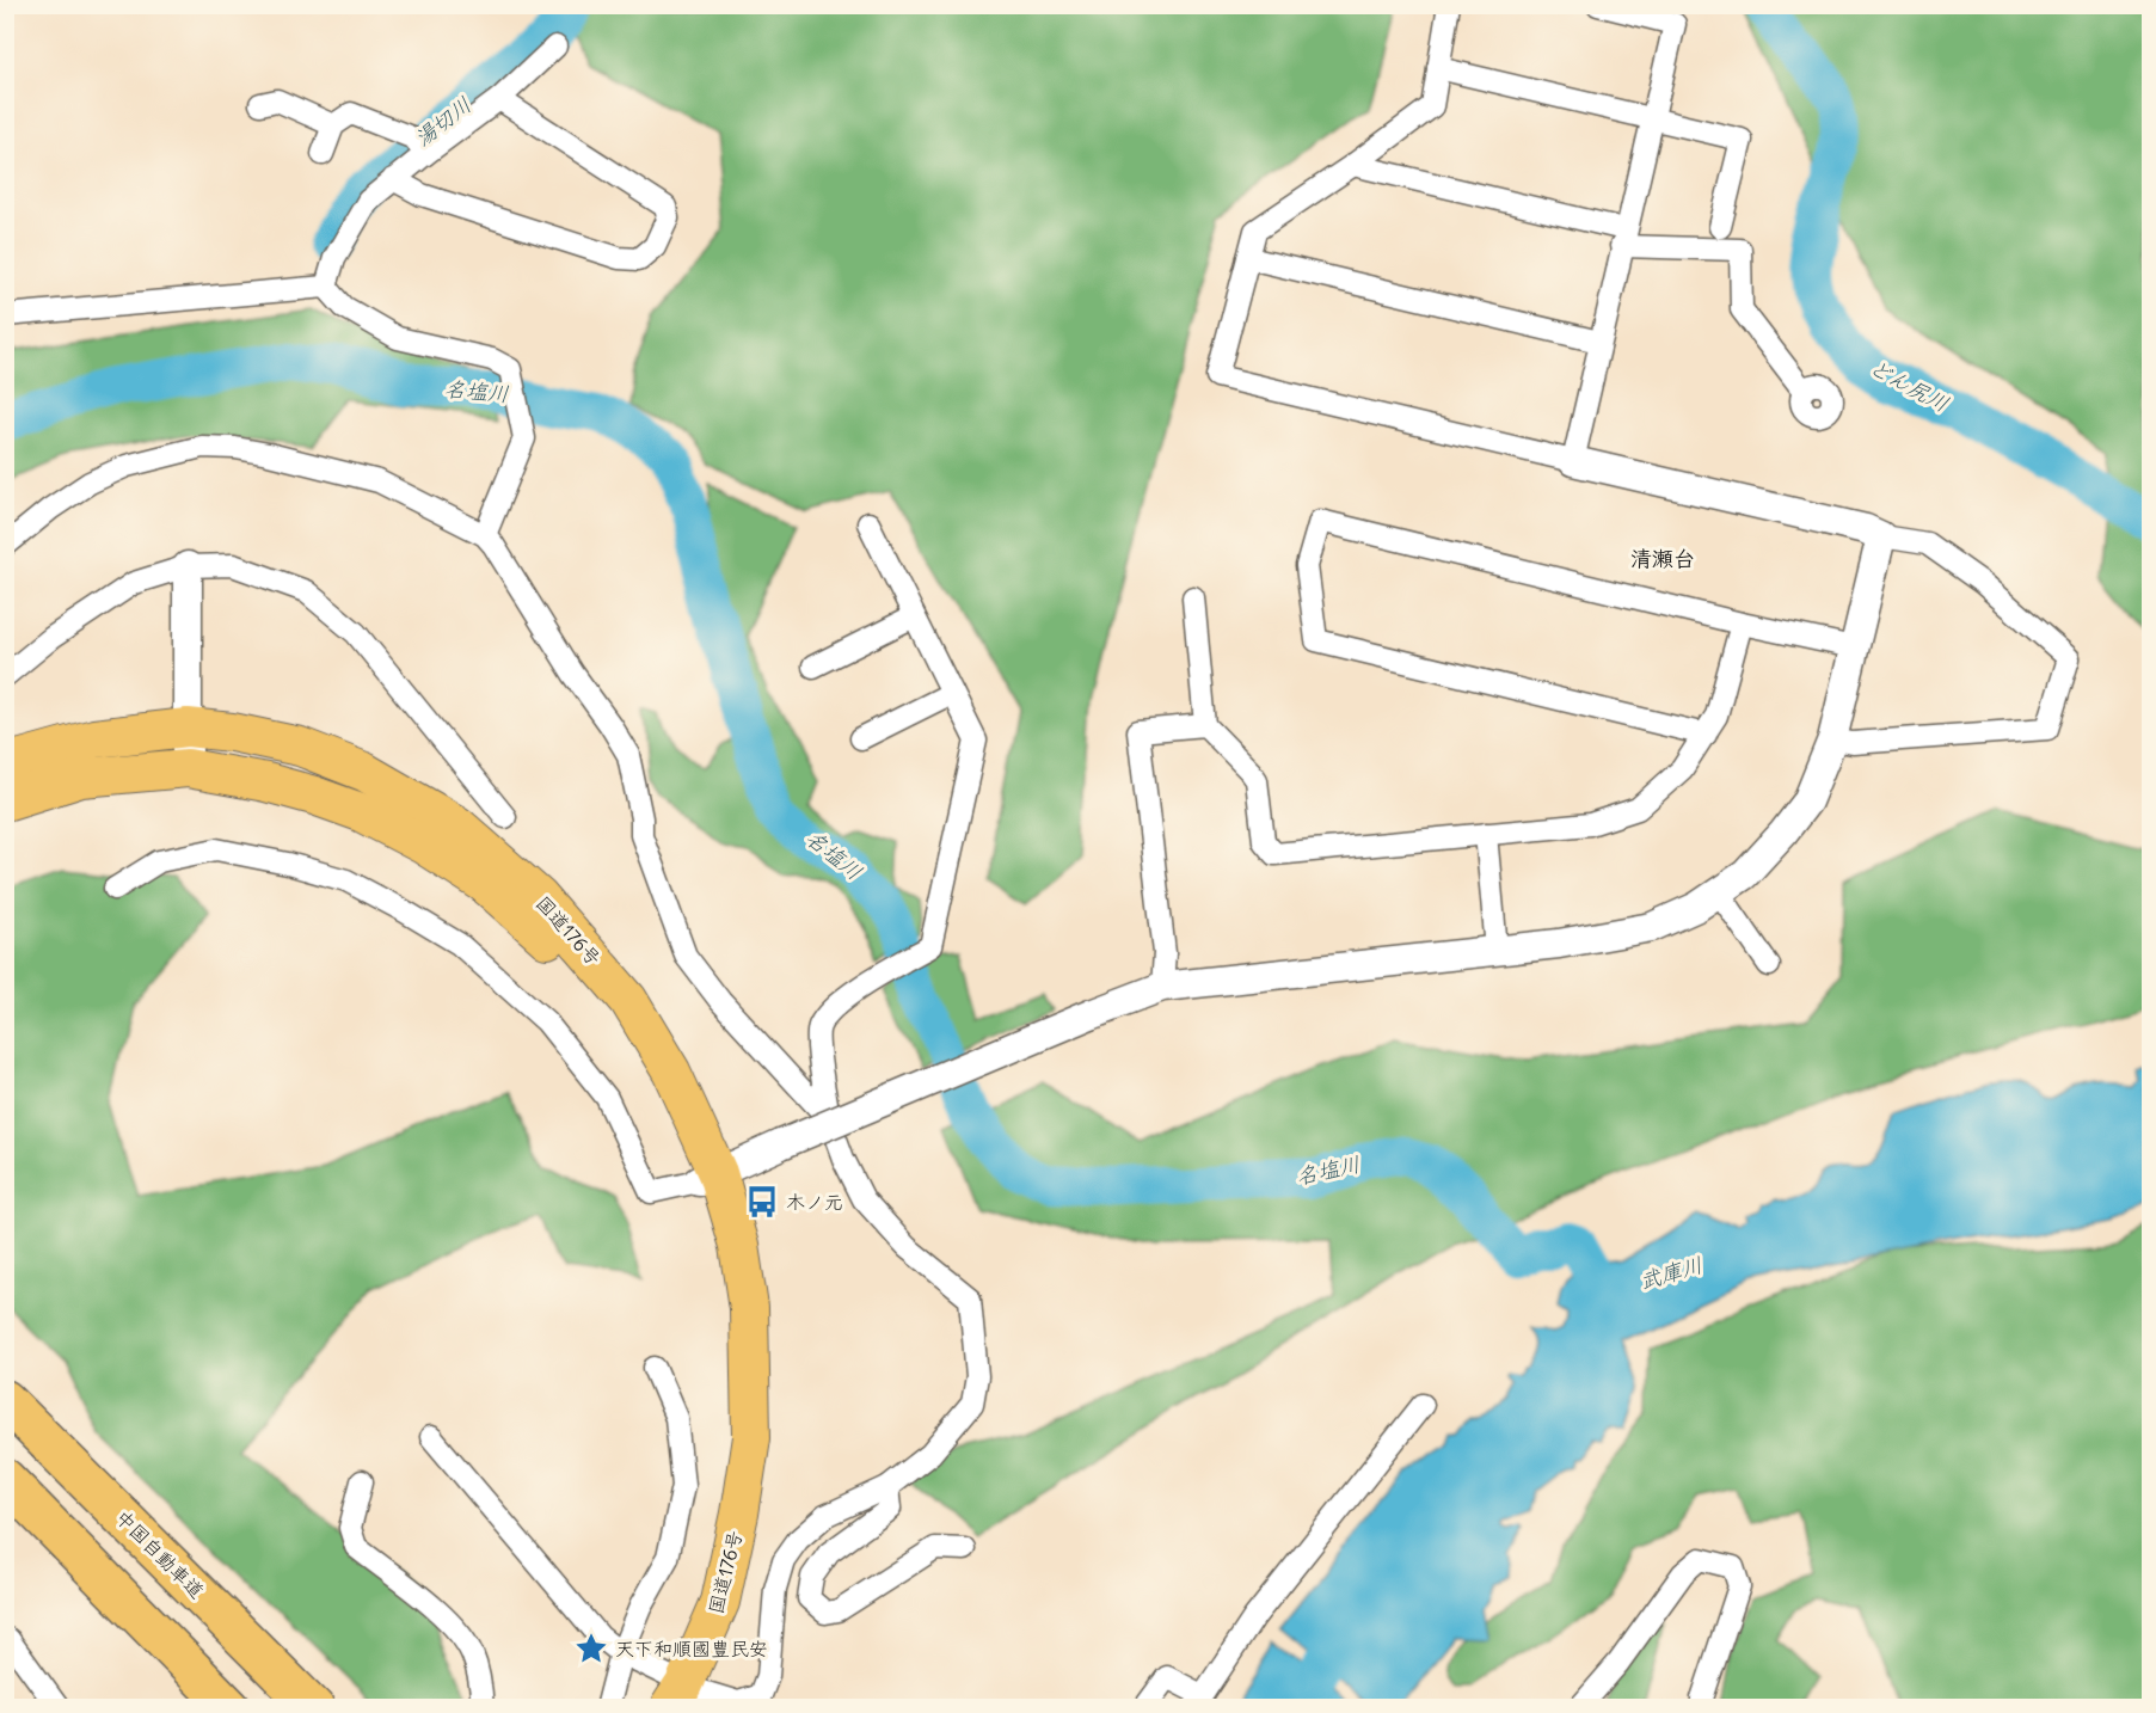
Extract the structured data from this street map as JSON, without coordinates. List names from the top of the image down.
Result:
{
  "streets": {
    "highway": ["国道176号", "中国自動車道"]
  },
  "districts": ["清瀬台"],
  "water": [
    "湯切川",
    "どん尻川",
    "名塩川",
    "武庫川"
  ],
  "places": {
    "bus stop": ["木ノ元"],
    "place": ["天下和順國豊民安"]
  }
}
